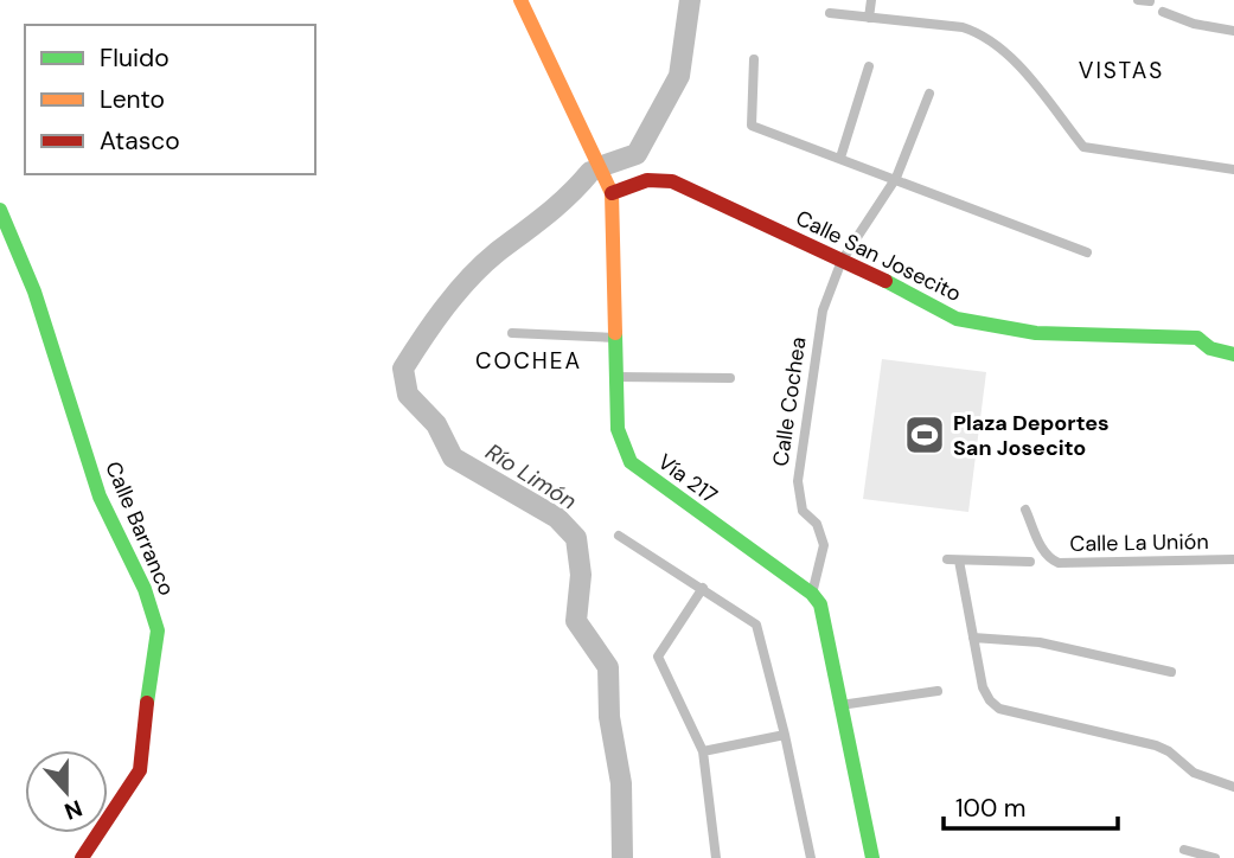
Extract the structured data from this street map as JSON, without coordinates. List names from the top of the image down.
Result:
{
  "streets": {
    "street": [
      "Calle San Josecito",
      "Calle Cochea",
      "Vía 217",
      "Calle Barranco",
      "Calle La Unión"
    ]
  },
  "crossings": [
    ["Calle San Josecito", "Calle Cochea"],
    ["Calle San Josecito", "Vía 217"],
    ["Calle Cochea", "Vía 217"]
  ],
  "districts": ["VISTAS", "COCHEA"],
  "water": ["Río Limón"],
  "places": {
    "sports": ["Plaza Deportes San Josecito"]
  },
  "legend": ["Fluido", "Lento", "Atasco"],
  "scale_bar": "100 m",
  "north": "bottom"
}
